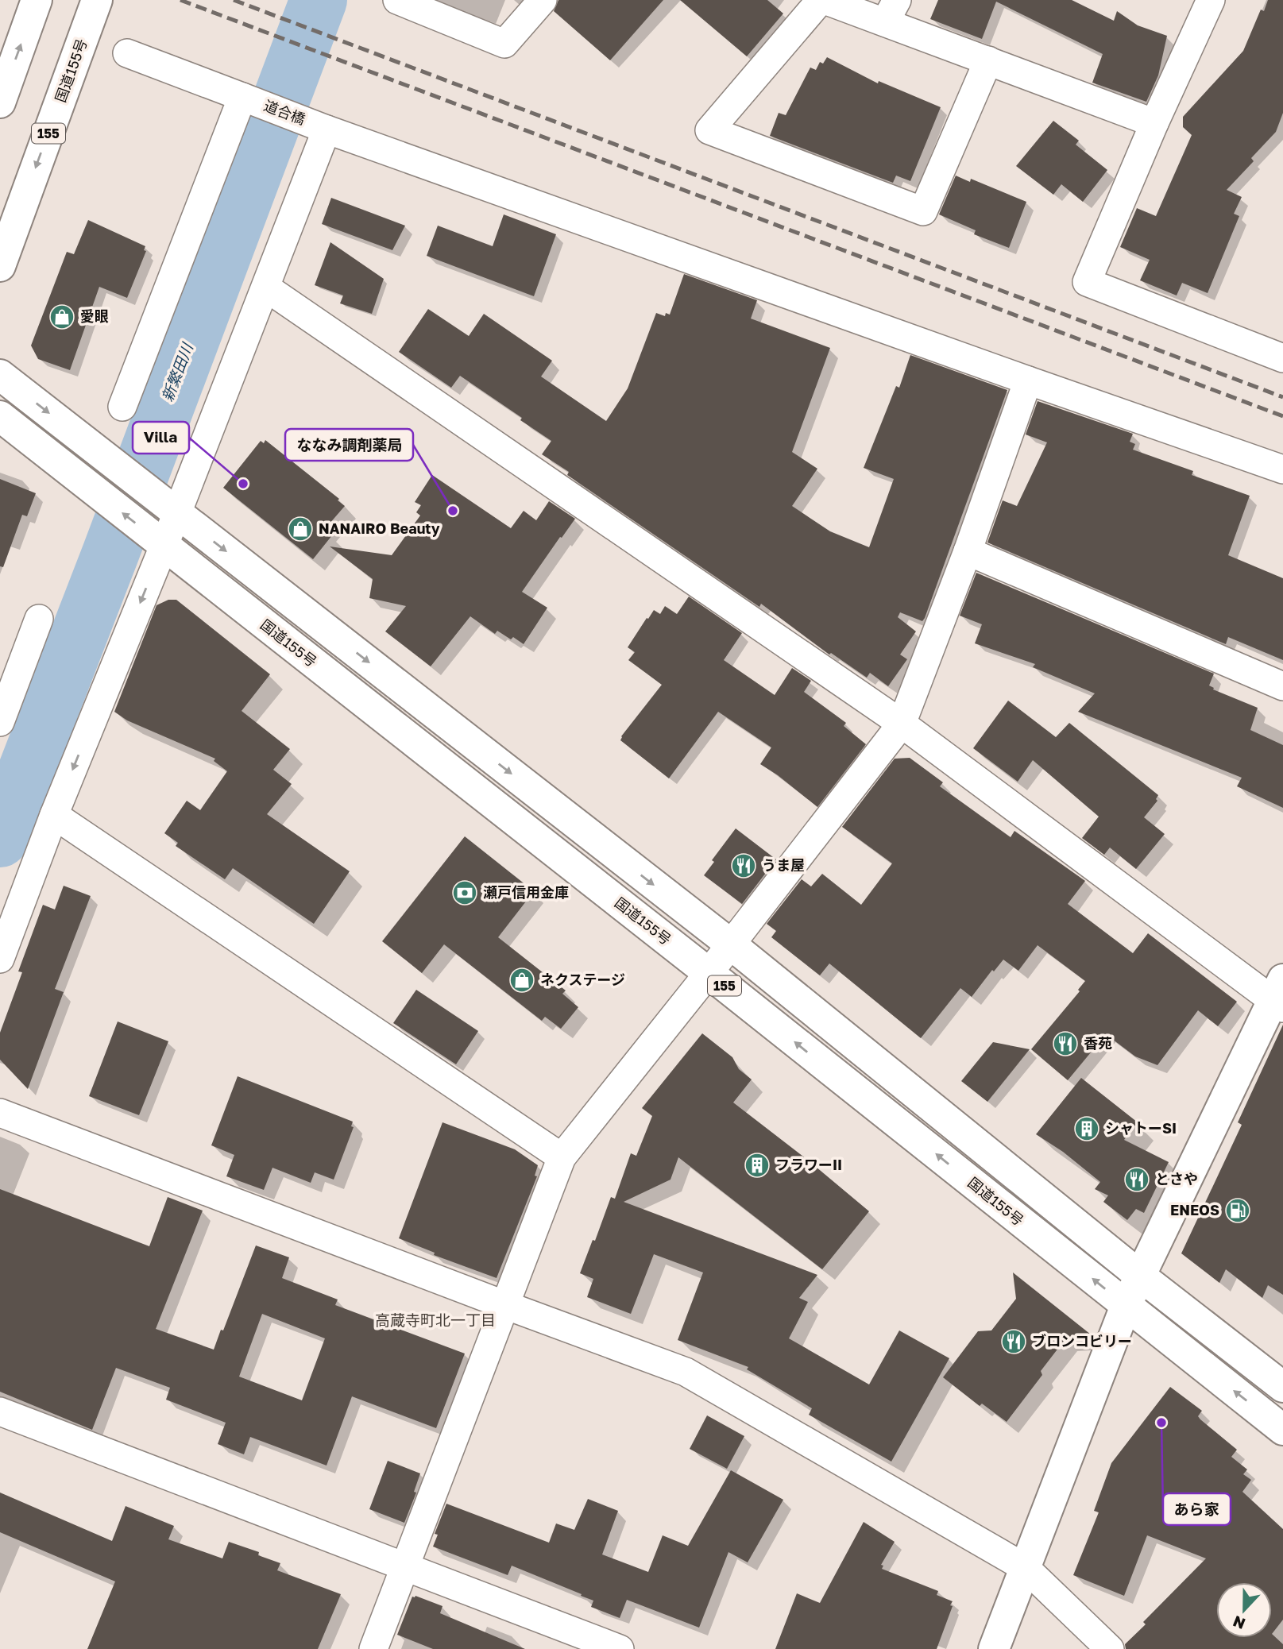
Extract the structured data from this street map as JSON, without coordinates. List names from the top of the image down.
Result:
{
  "streets": {
    "main road": ["国道155号", "155"],
    "street": ["道合橋"]
  },
  "districts": ["高蔵寺町北一丁目"],
  "water": ["新繁田川"],
  "places": {
    "shop": ["愛眼", "NANAIRO Beauty", "ネクステージ"],
    "other": ["Villa", "ななみ調剤薬局", "あら家"],
    "restaurant": [
      "うま屋",
      "香苑",
      "とさや",
      "ブロンコビリー"
    ],
    "bank": ["瀬戸信用金庫"],
    "building": ["シャトーSI", "フラワーII"],
    "fuel station": ["ENEOS"]
  },
  "north": "bottom"
}
